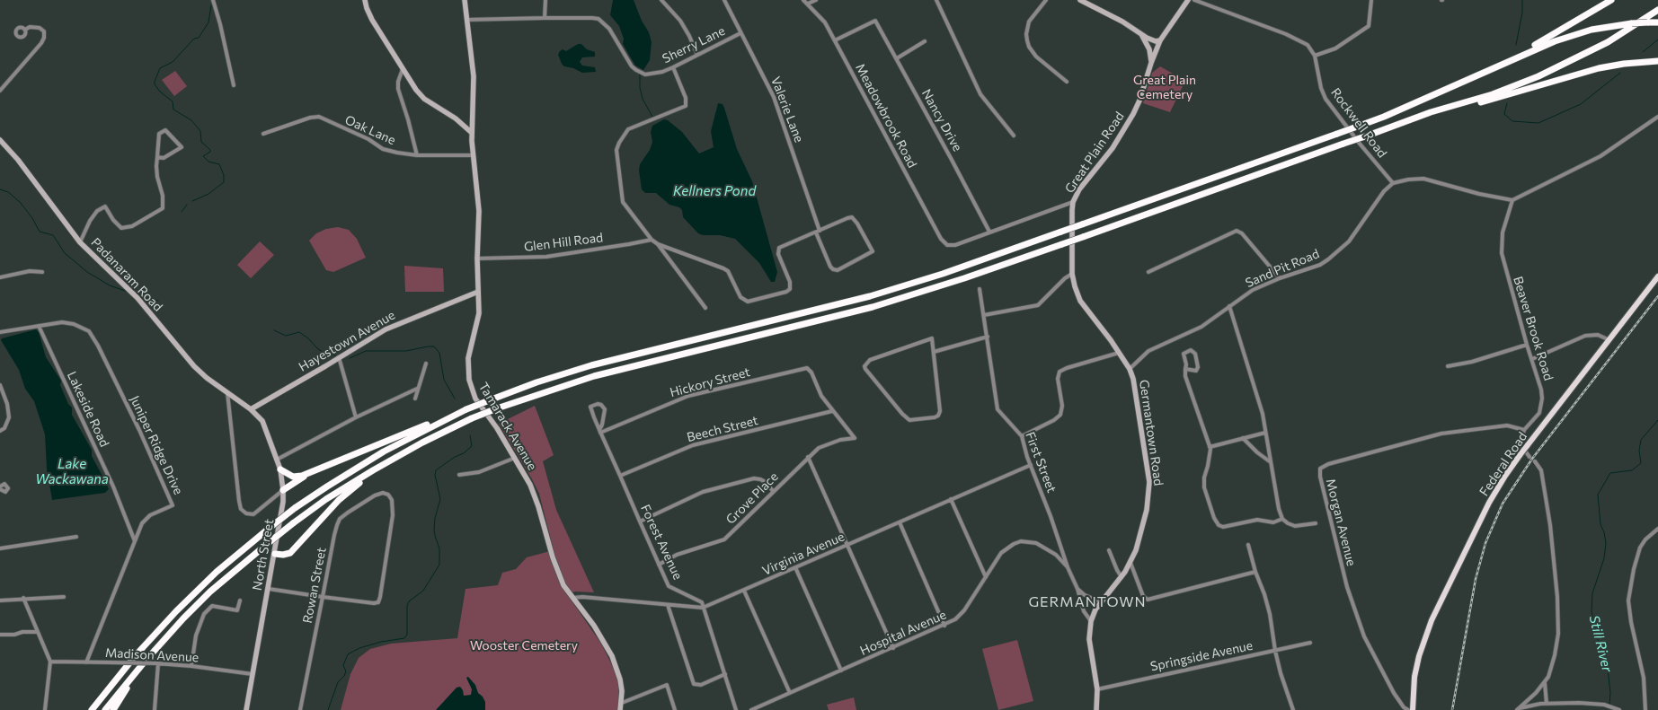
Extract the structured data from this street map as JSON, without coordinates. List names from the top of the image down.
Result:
{
  "streets": {
    "main road": [
      "Great Plain Road",
      "Padanaram Road",
      "Hayestown Avenue",
      "Tamarack Avenue",
      "Germantown Road",
      "Federal Road",
      "North Street"
    ],
    "street": [
      "Sherry Lane",
      "Valerie Lane",
      "Meadowbrook Road",
      "Nancy Drive",
      "Rockwell Road",
      "Oak Lane",
      "Glen Hill Road",
      "Sand Pit Road",
      "Beaver Brook Road",
      "Hickory Street",
      "Lakeside Road",
      "Beech Street",
      "Juniper Ridge Drive",
      "First Street",
      "Grove Place",
      "Morgan Avenue",
      "Forest Avenue",
      "Virginia Avenue",
      "Rowan Street",
      "Hospital Avenue",
      "Madison Avenue",
      "Springside Avenue"
    ]
  },
  "crossings": [
    ["Sherry Lane", "Valerie Lane"],
    ["Sherry Lane", "Tamarack Avenue"],
    ["Meadowbrook Road", "Nancy Drive"],
    ["Rockwell Road", "Sand Pit Road"],
    ["Oak Lane", "Tamarack Avenue"],
    ["Great Plain Road", "Sand Pit Road"],
    ["Great Plain Road", "Germantown Road"],
    ["Glen Hill Road", "Tamarack Avenue"],
    ["Sand Pit Road", "Germantown Road"],
    ["Padanaram Road", "Hayestown Avenue"],
    ["Padanaram Road", "North Street"],
    ["Beaver Brook Road", "Morgan Avenue"],
    ["Hayestown Avenue", "Tamarack Avenue"],
    ["Hayestown Avenue", "North Street"],
    ["Hickory Street", "Beech Street"],
    ["Hickory Street", "Grove Place"],
    ["Hickory Street", "Forest Avenue"],
    ["Lakeside Road", "Juniper Ridge Drive"],
    ["Tamarack Avenue", "Virginia Avenue"],
    ["Beech Street", "Grove Place"],
    ["Beech Street", "Forest Avenue"],
    ["Germantown Road", "First Street"],
    ["Germantown Road", "Springside Avenue"],
    ["Juniper Ridge Drive", "Madison Avenue"],
    ["First Street", "Virginia Avenue"],
    ["First Street", "Hospital Avenue"],
    ["Grove Place", "Forest Avenue"],
    ["Forest Avenue", "Virginia Avenue"],
    ["North Street", "Madison Avenue"]
  ],
  "districts": ["GERMANTOWN"],
  "water": ["Kellners Pond", "Lake Wackawana", "Still River"],
  "parks": ["Great Plain Cemetery", "Wooster Cemetery"]
}
